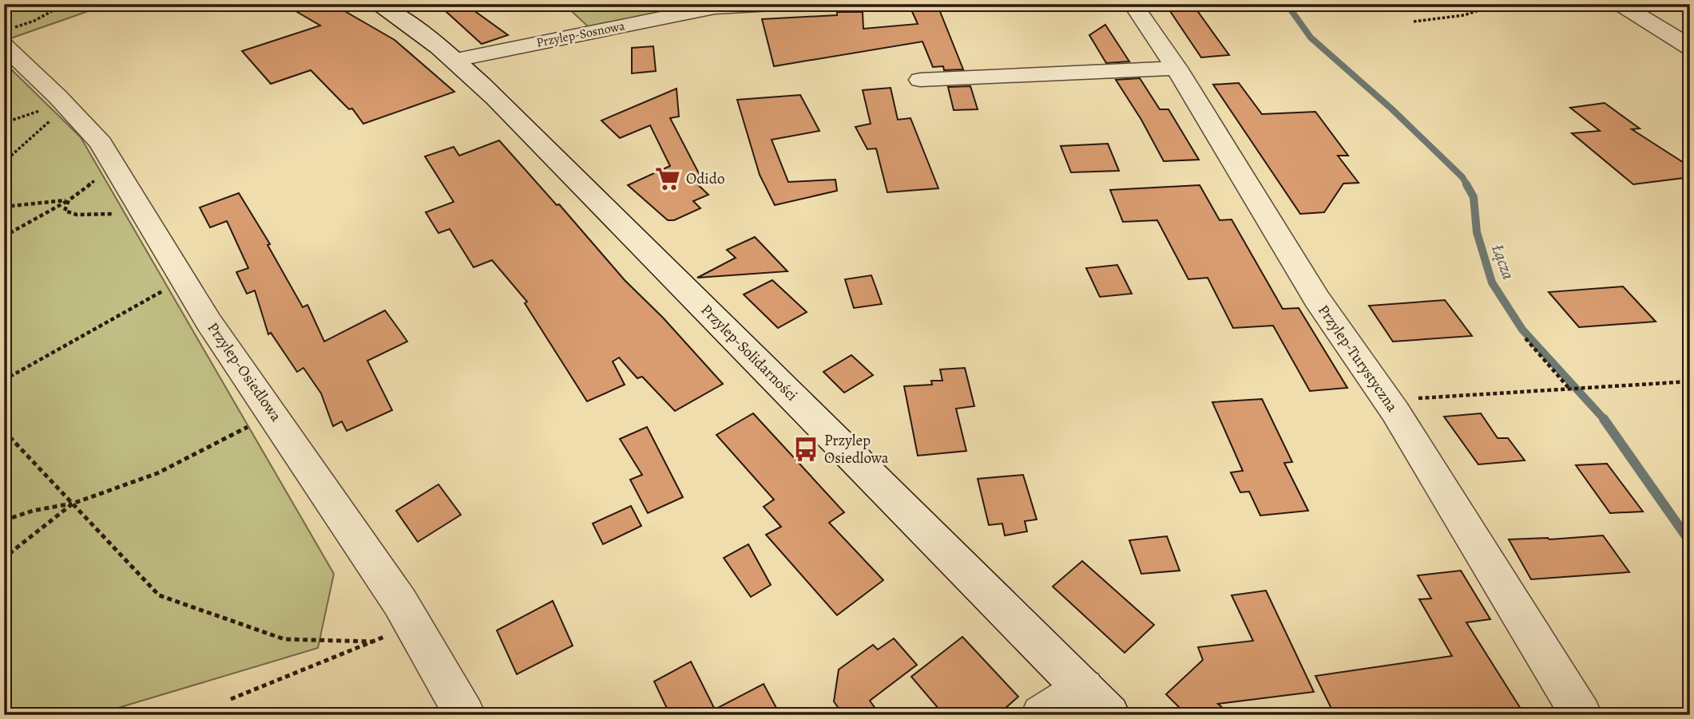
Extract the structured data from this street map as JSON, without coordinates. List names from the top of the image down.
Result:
{
  "streets": {
    "street": [
      "Przylep-Sosnowa",
      "Przylep-Solidarności",
      "Przylep-Turystyczna",
      "Przylep-Osiedlowa"
    ]
  },
  "crossings": [
    ["Przylep-Sosnowa", "Przylep-Solidarności"]
  ],
  "water": ["Łącza"],
  "places": {
    "supermarket": ["Odido"],
    "bus stop": ["Przylep Osiedlowa"]
  }
}
